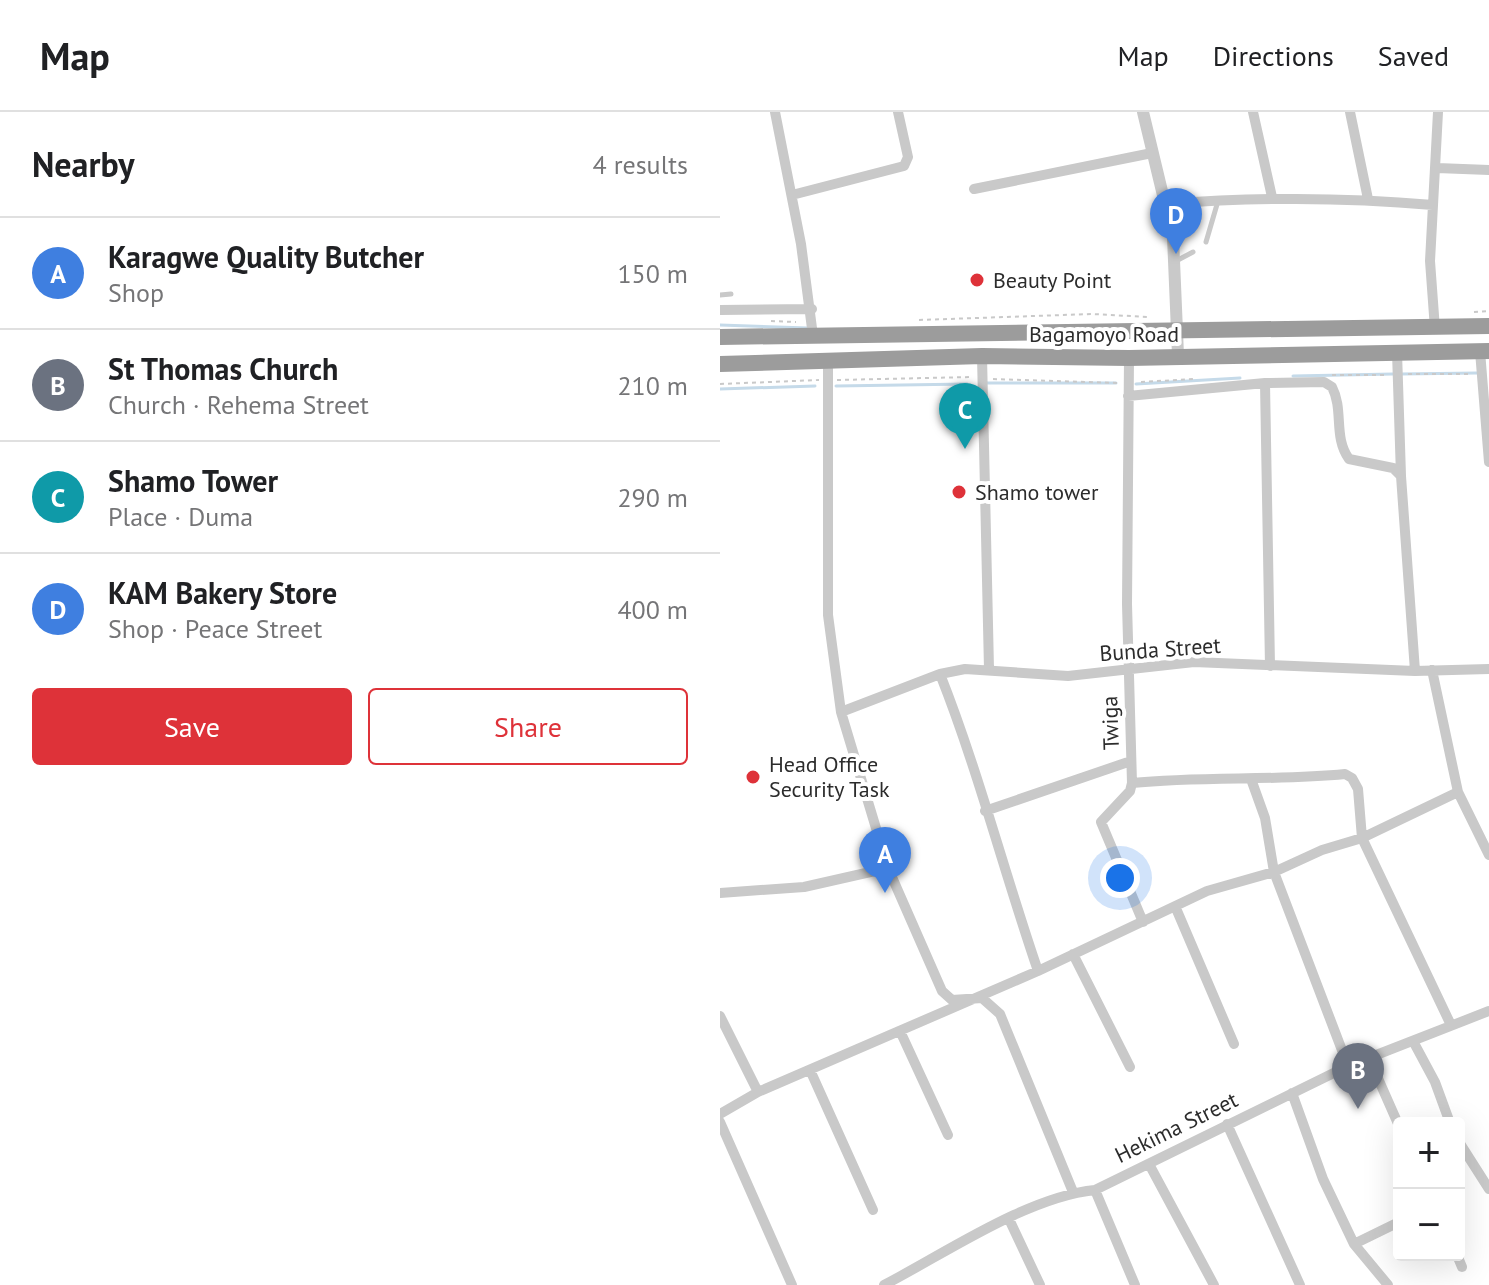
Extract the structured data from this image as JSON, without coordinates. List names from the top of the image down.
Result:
{
  "streets": {
    "highway": ["Bagamoyo Road"],
    "street": ["Bunda Street", "Twiga", "Hekima Street"]
  },
  "crossings": [
    ["Bagamoyo Road", "Twiga"],
    ["Bunda Street", "Twiga"]
  ],
  "places": ["Beauty Point", "Shamo tower", "Head Office Security Task"],
  "page": {
    "header": "Map",
    "nav": ["Map", "Directions", "Saved"],
    "heading": ["Nearby", "4 results"],
    "pins": [
      "D",
      "C",
      "A",
      "B"
    ],
    "list": [
      {
        "mark": "A",
        "name": "Karagwe Quality Butcher",
        "note": "Shop",
        "value": "150 m"
      },
      {
        "mark": "B",
        "name": "St Thomas Church",
        "note": "Church · Rehema Street",
        "value": "210 m"
      },
      {
        "mark": "C",
        "name": "Shamo Tower",
        "note": "Place · Duma",
        "value": "290 m"
      },
      {
        "mark": "D",
        "name": "KAM Bakery Store",
        "note": "Shop · Peace Street",
        "value": "400 m"
      }
    ],
    "buttons": ["Save", "Share"],
    "map_buttons": ["+", "−"]
  }
}
